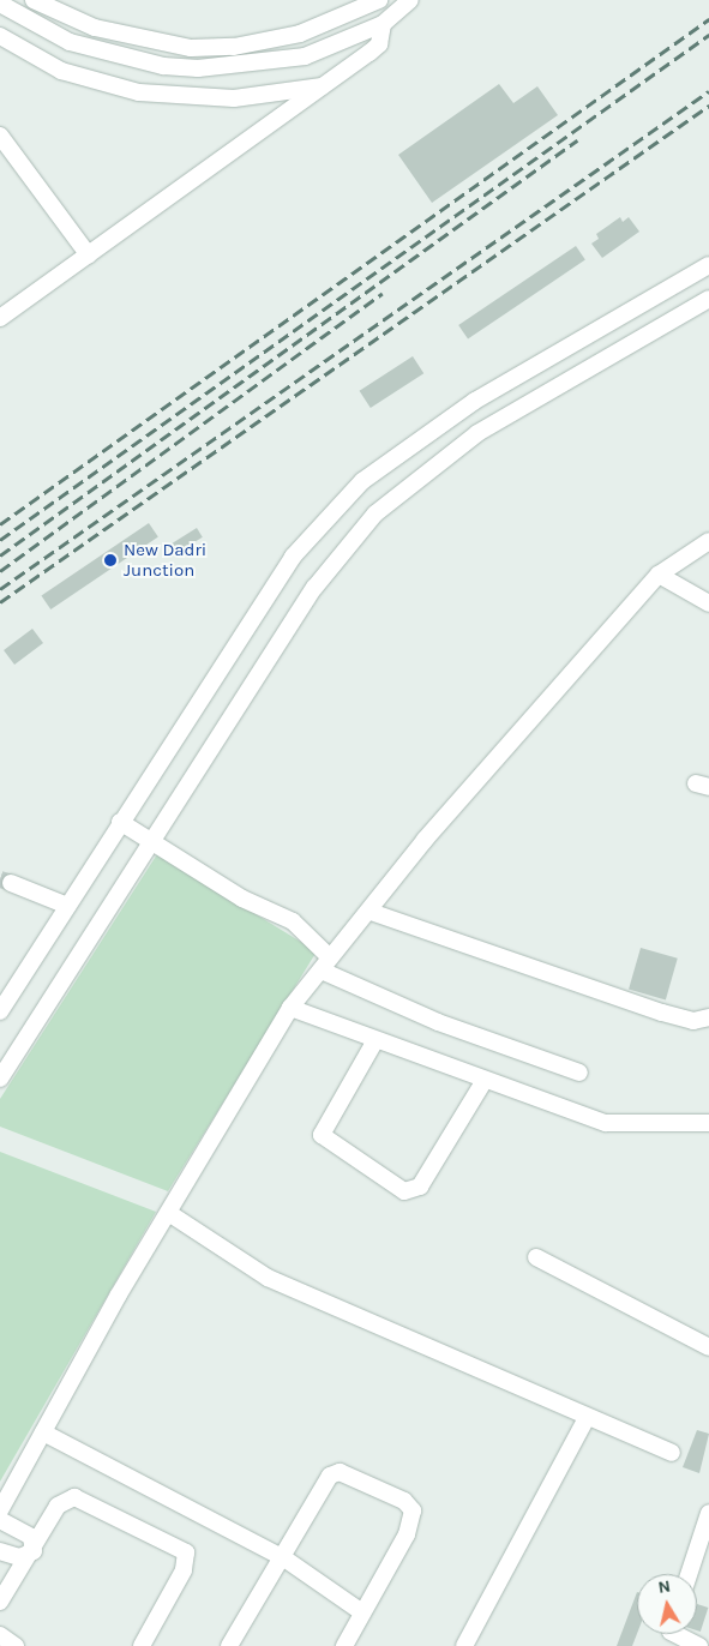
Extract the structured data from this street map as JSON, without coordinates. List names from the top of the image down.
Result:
{
  "places": ["New Dadri Junction"],
  "north": "top"
}
